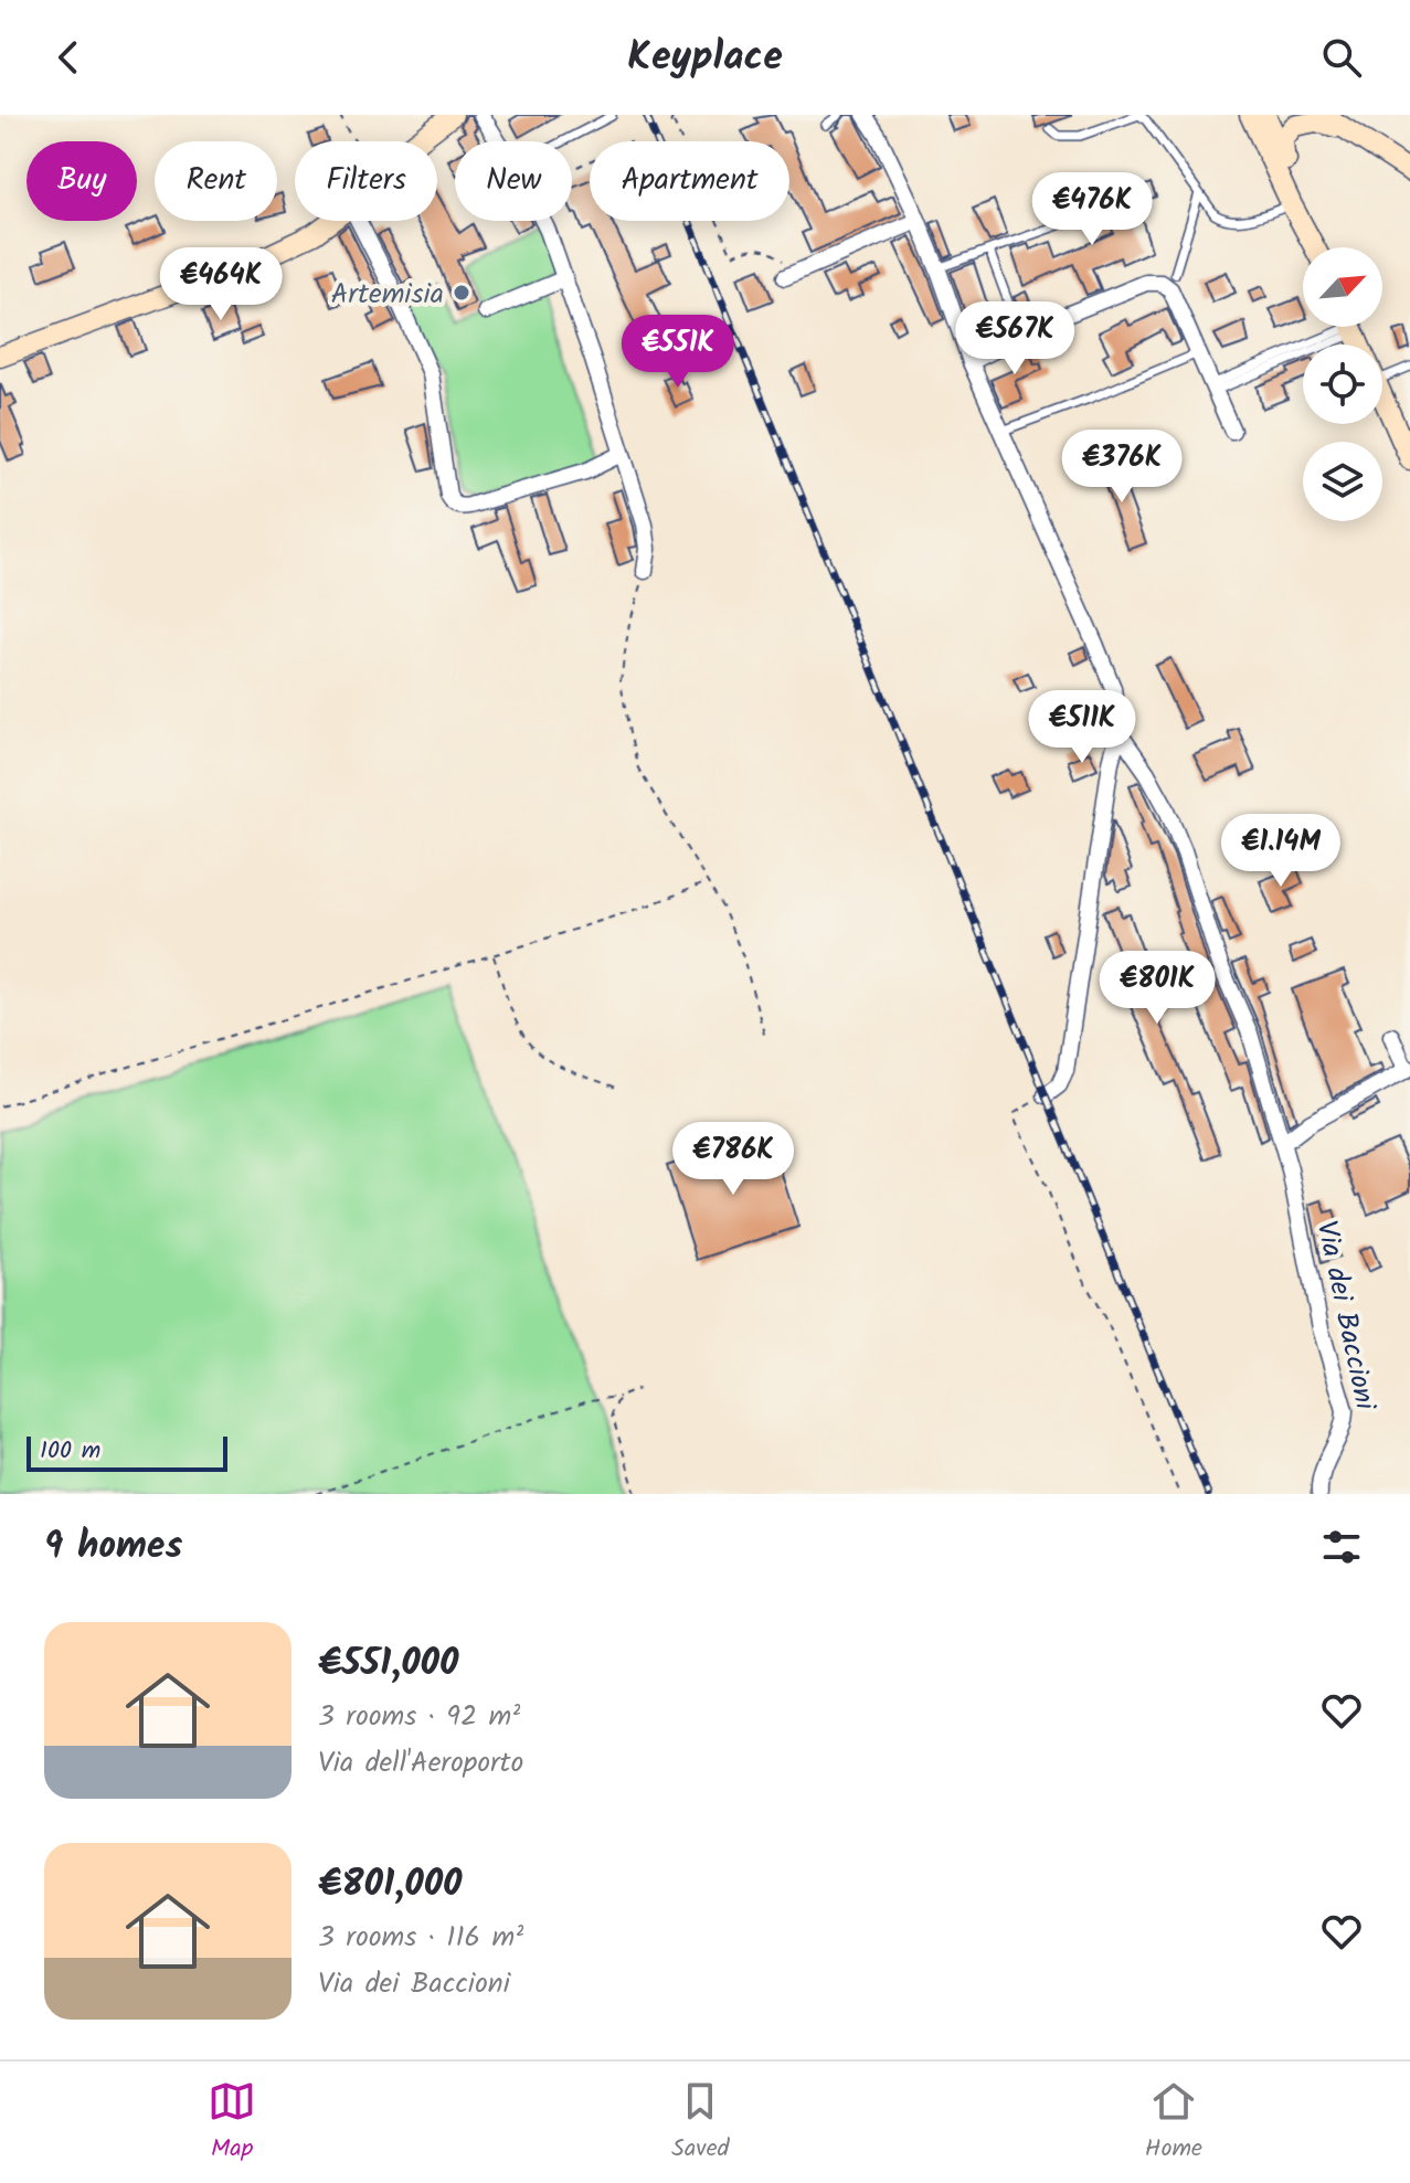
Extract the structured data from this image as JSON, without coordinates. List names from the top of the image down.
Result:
{
  "streets": {
    "street": ["Via dei Baccioni"]
  },
  "places": ["Artemisia"],
  "scale_bar": "100 m",
  "north": "top right",
  "page": {
    "header": "Keyplace",
    "chip": [
      "Buy",
      "Rent",
      "Filters",
      "New",
      "Apartment"
    ],
    "price": [
      "€476K",
      "€464K",
      "€567K",
      "€551K",
      "€376K",
      "€511K",
      "€1.14M",
      "€801K",
      "€786K"
    ],
    "scale": "100 m",
    "heading": "9 homes",
    "list": [
      {
        "name": "€551,000",
        "note": "3 rooms · 92 m² · Via dell'Aeroporto"
      },
      {
        "name": "€801,000",
        "note": "3 rooms · 116 m² · Via dei Baccioni"
      }
    ],
    "tabs": ["Map", "Saved", "Home"]
  }
}
